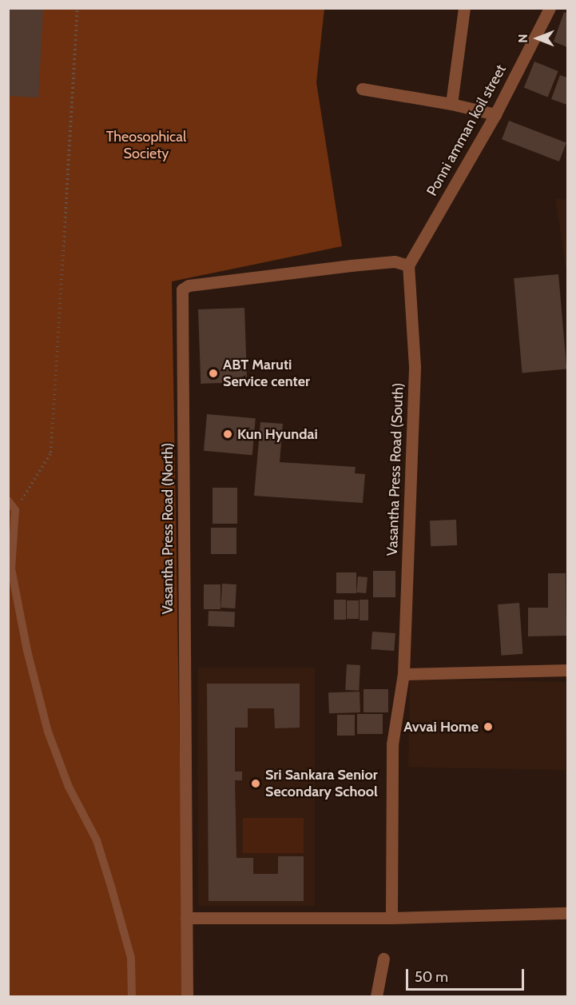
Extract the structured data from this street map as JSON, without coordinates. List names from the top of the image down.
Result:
{
  "streets": {
    "street": ["Ponni amman koil street", "Vasantha Press Road (South)", "Vasantha Press Road (North)"]
  },
  "crossings": [
    ["Ponni amman koil street", "Vasantha Press Road (South)"],
    ["Ponni amman koil street", "Vasantha Press Road (North)"],
    ["Vasantha Press Road (South)", "Vasantha Press Road (North)"]
  ],
  "parks": ["Theosophical Society"],
  "places": [
    "ABT Maruti Service center",
    "Kun Hyundai",
    "Avvai Home",
    "Sri Sankara Senior Secondary School"
  ],
  "scale_bar": "50 m",
  "north": "left"
}
